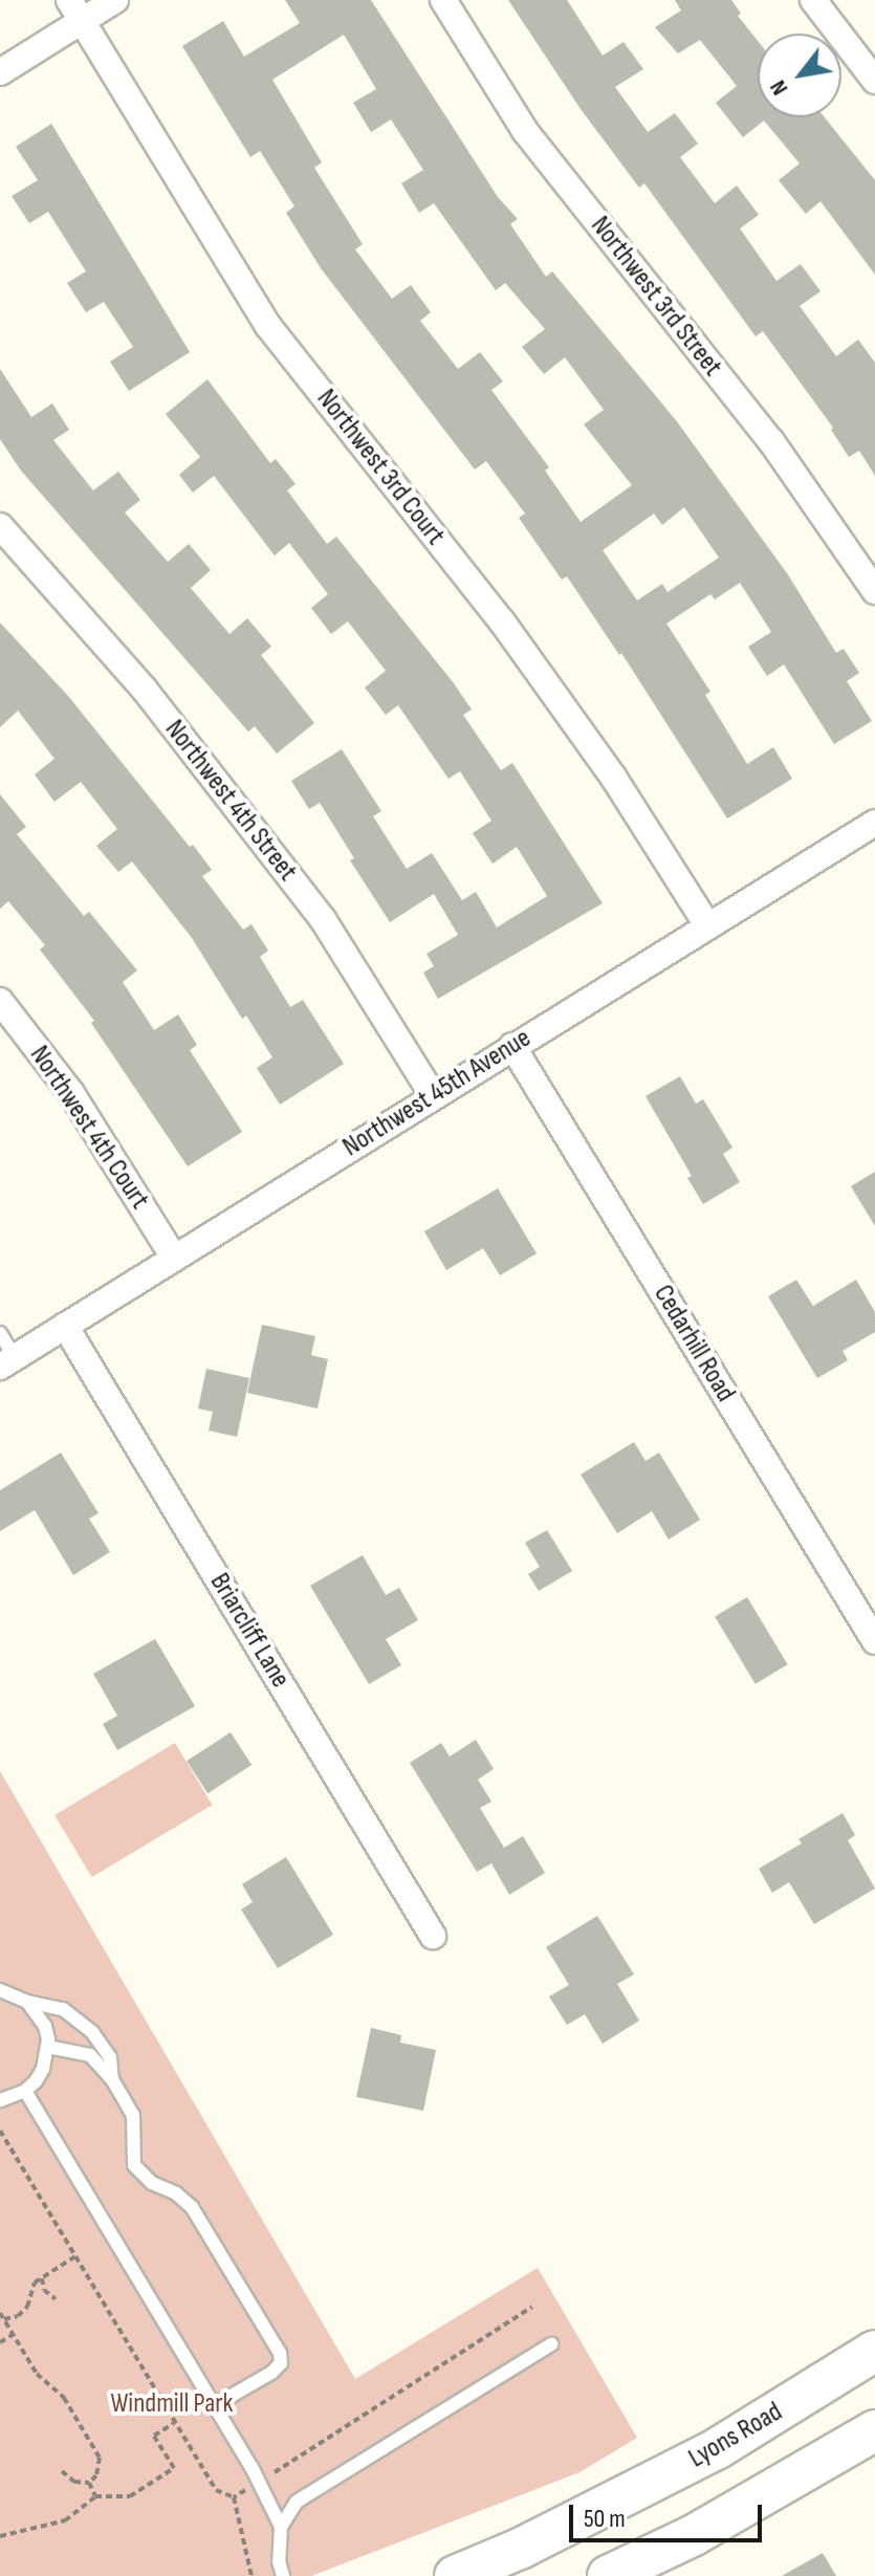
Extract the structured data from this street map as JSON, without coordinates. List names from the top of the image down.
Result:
{
  "streets": {
    "main road": ["Lyons Road"],
    "street": [
      "Northwest 3rd Street",
      "Northwest 3rd Court",
      "Northwest 4th Street",
      "Northwest 45th Avenue",
      "Northwest 4th Court",
      "Cedarhill Road",
      "Briarcliff Lane"
    ]
  },
  "crossings": [
    ["Northwest 3rd Court", "Northwest 45th Avenue"],
    ["Northwest 4th Street", "Northwest 45th Avenue"],
    ["Northwest 45th Avenue", "Northwest 4th Court"],
    ["Northwest 45th Avenue", "Cedarhill Road"],
    ["Northwest 45th Avenue", "Briarcliff Lane"]
  ],
  "parks": ["Windmill Park"],
  "scale_bar": "50 m",
  "north": "bottom left"
}
